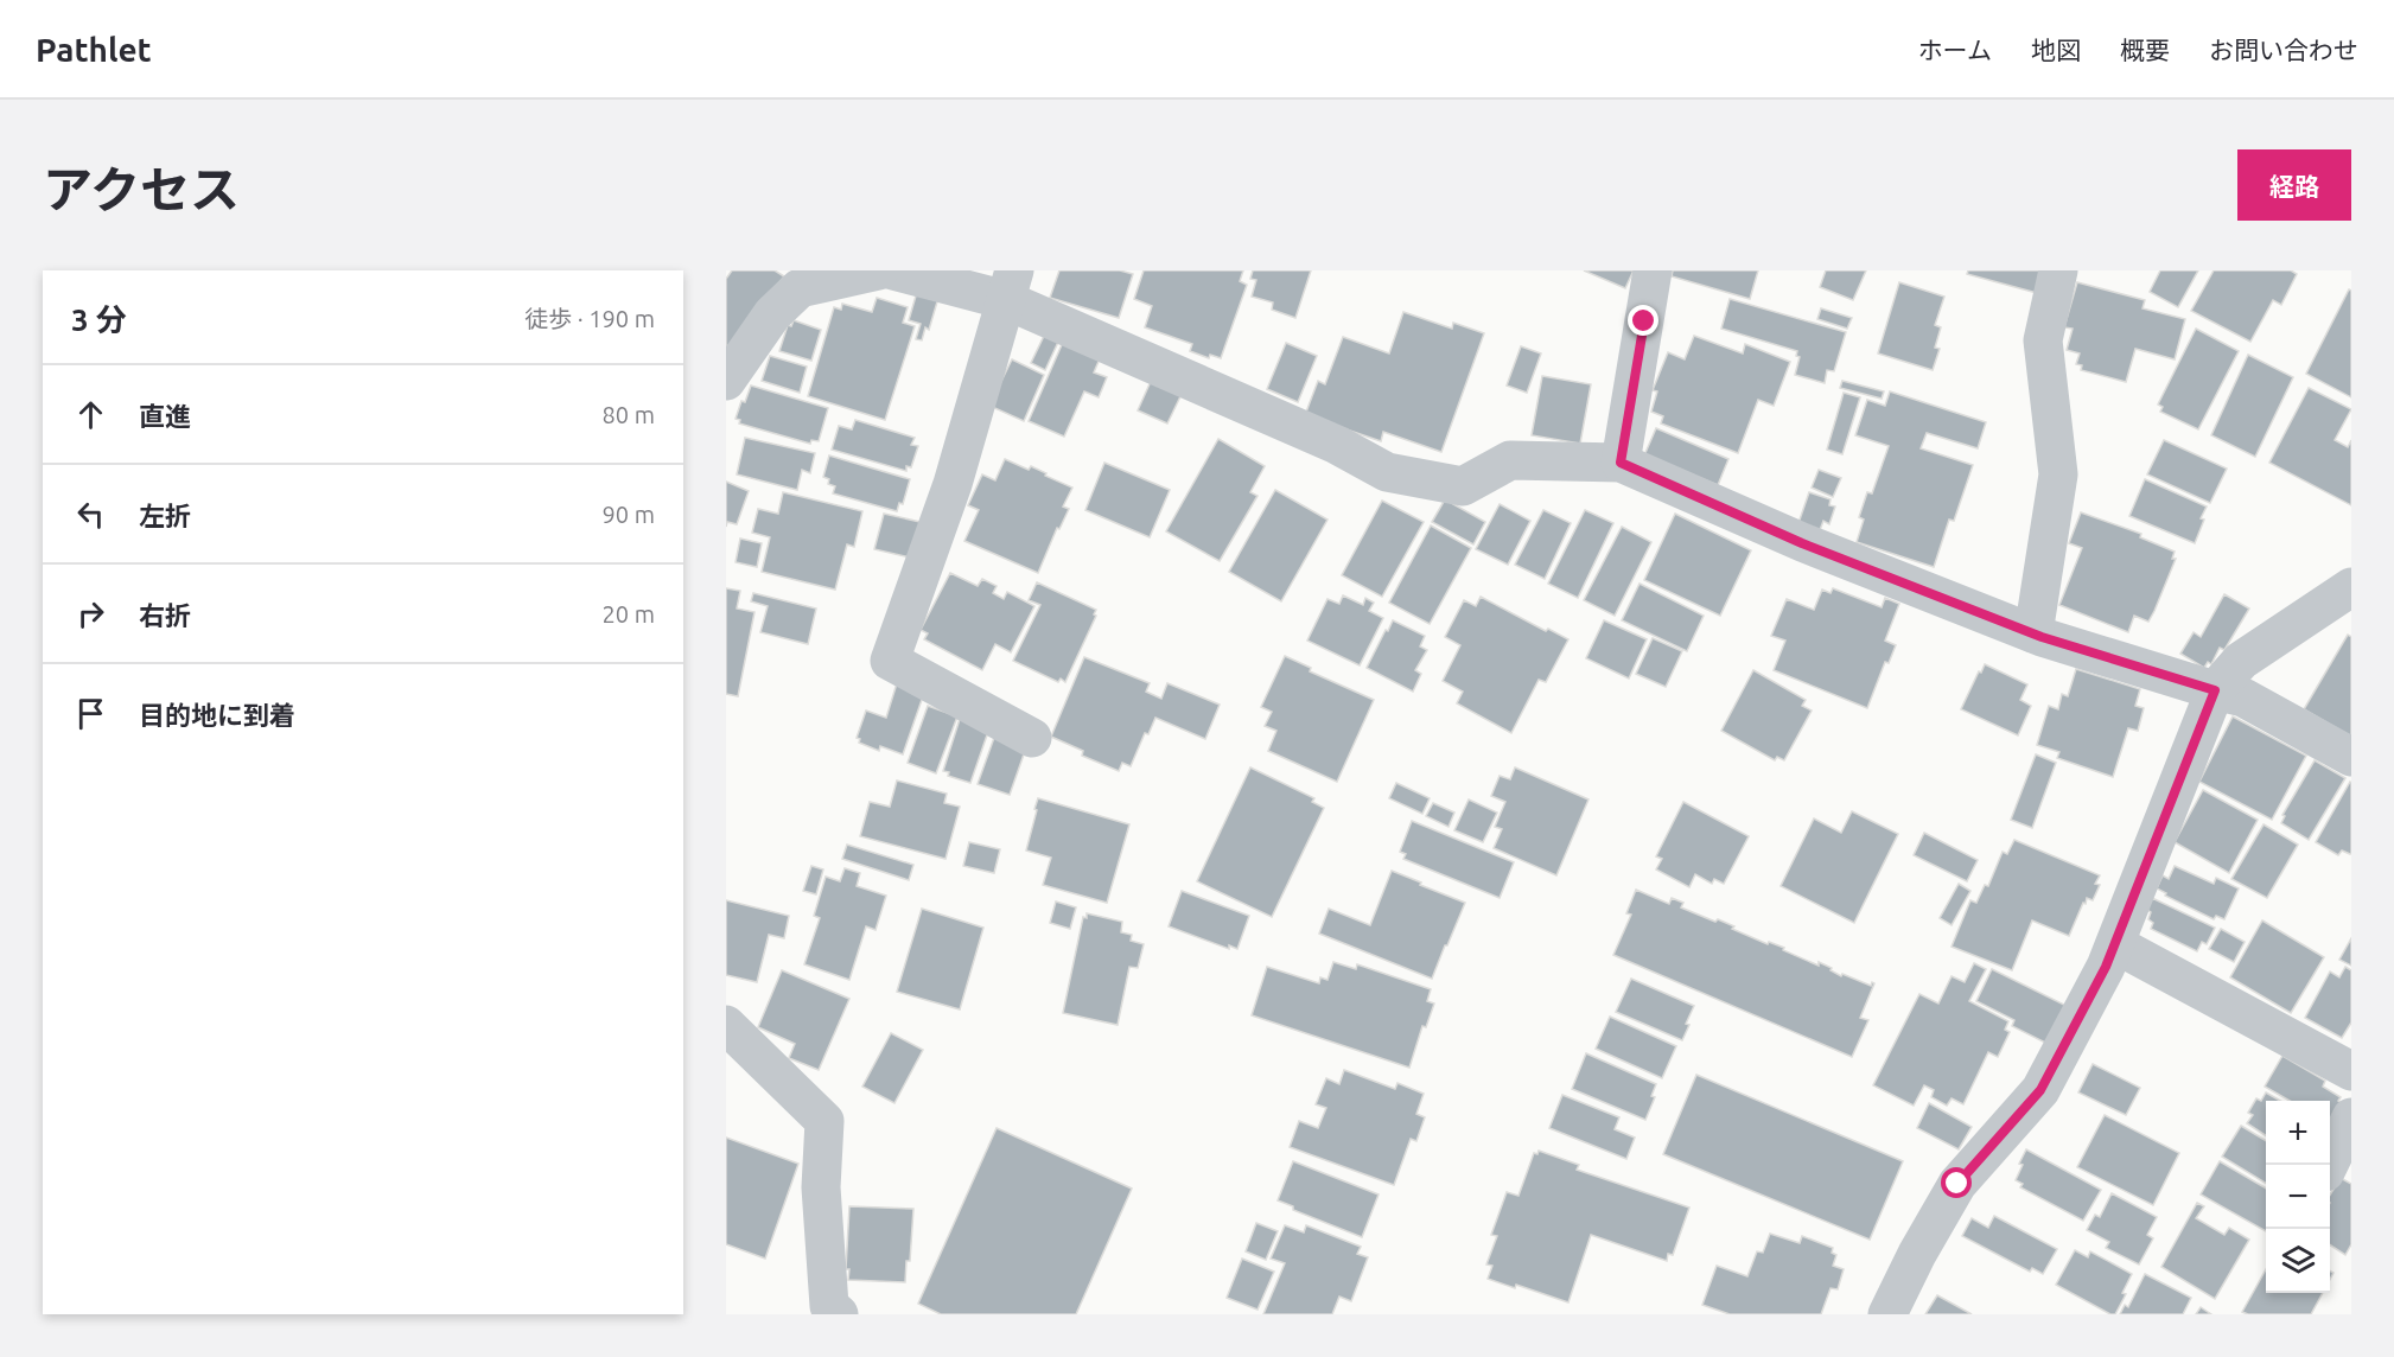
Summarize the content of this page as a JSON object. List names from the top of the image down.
{
  "page": {
    "header": "Pathlet",
    "nav": [
      "ホーム",
      "地図",
      "概要",
      "お問い合わせ"
    ],
    "title": "アクセス",
    "buttons": "経路",
    "heading": ["3 分", "徒歩 · 190 m"],
    "list": [
      ["直進", "80 m"],
      ["左折", "90 m"],
      ["右折", "20 m"],
      "目的地に到着"
    ],
    "map_buttons": ["+", "−"]
  }
}
